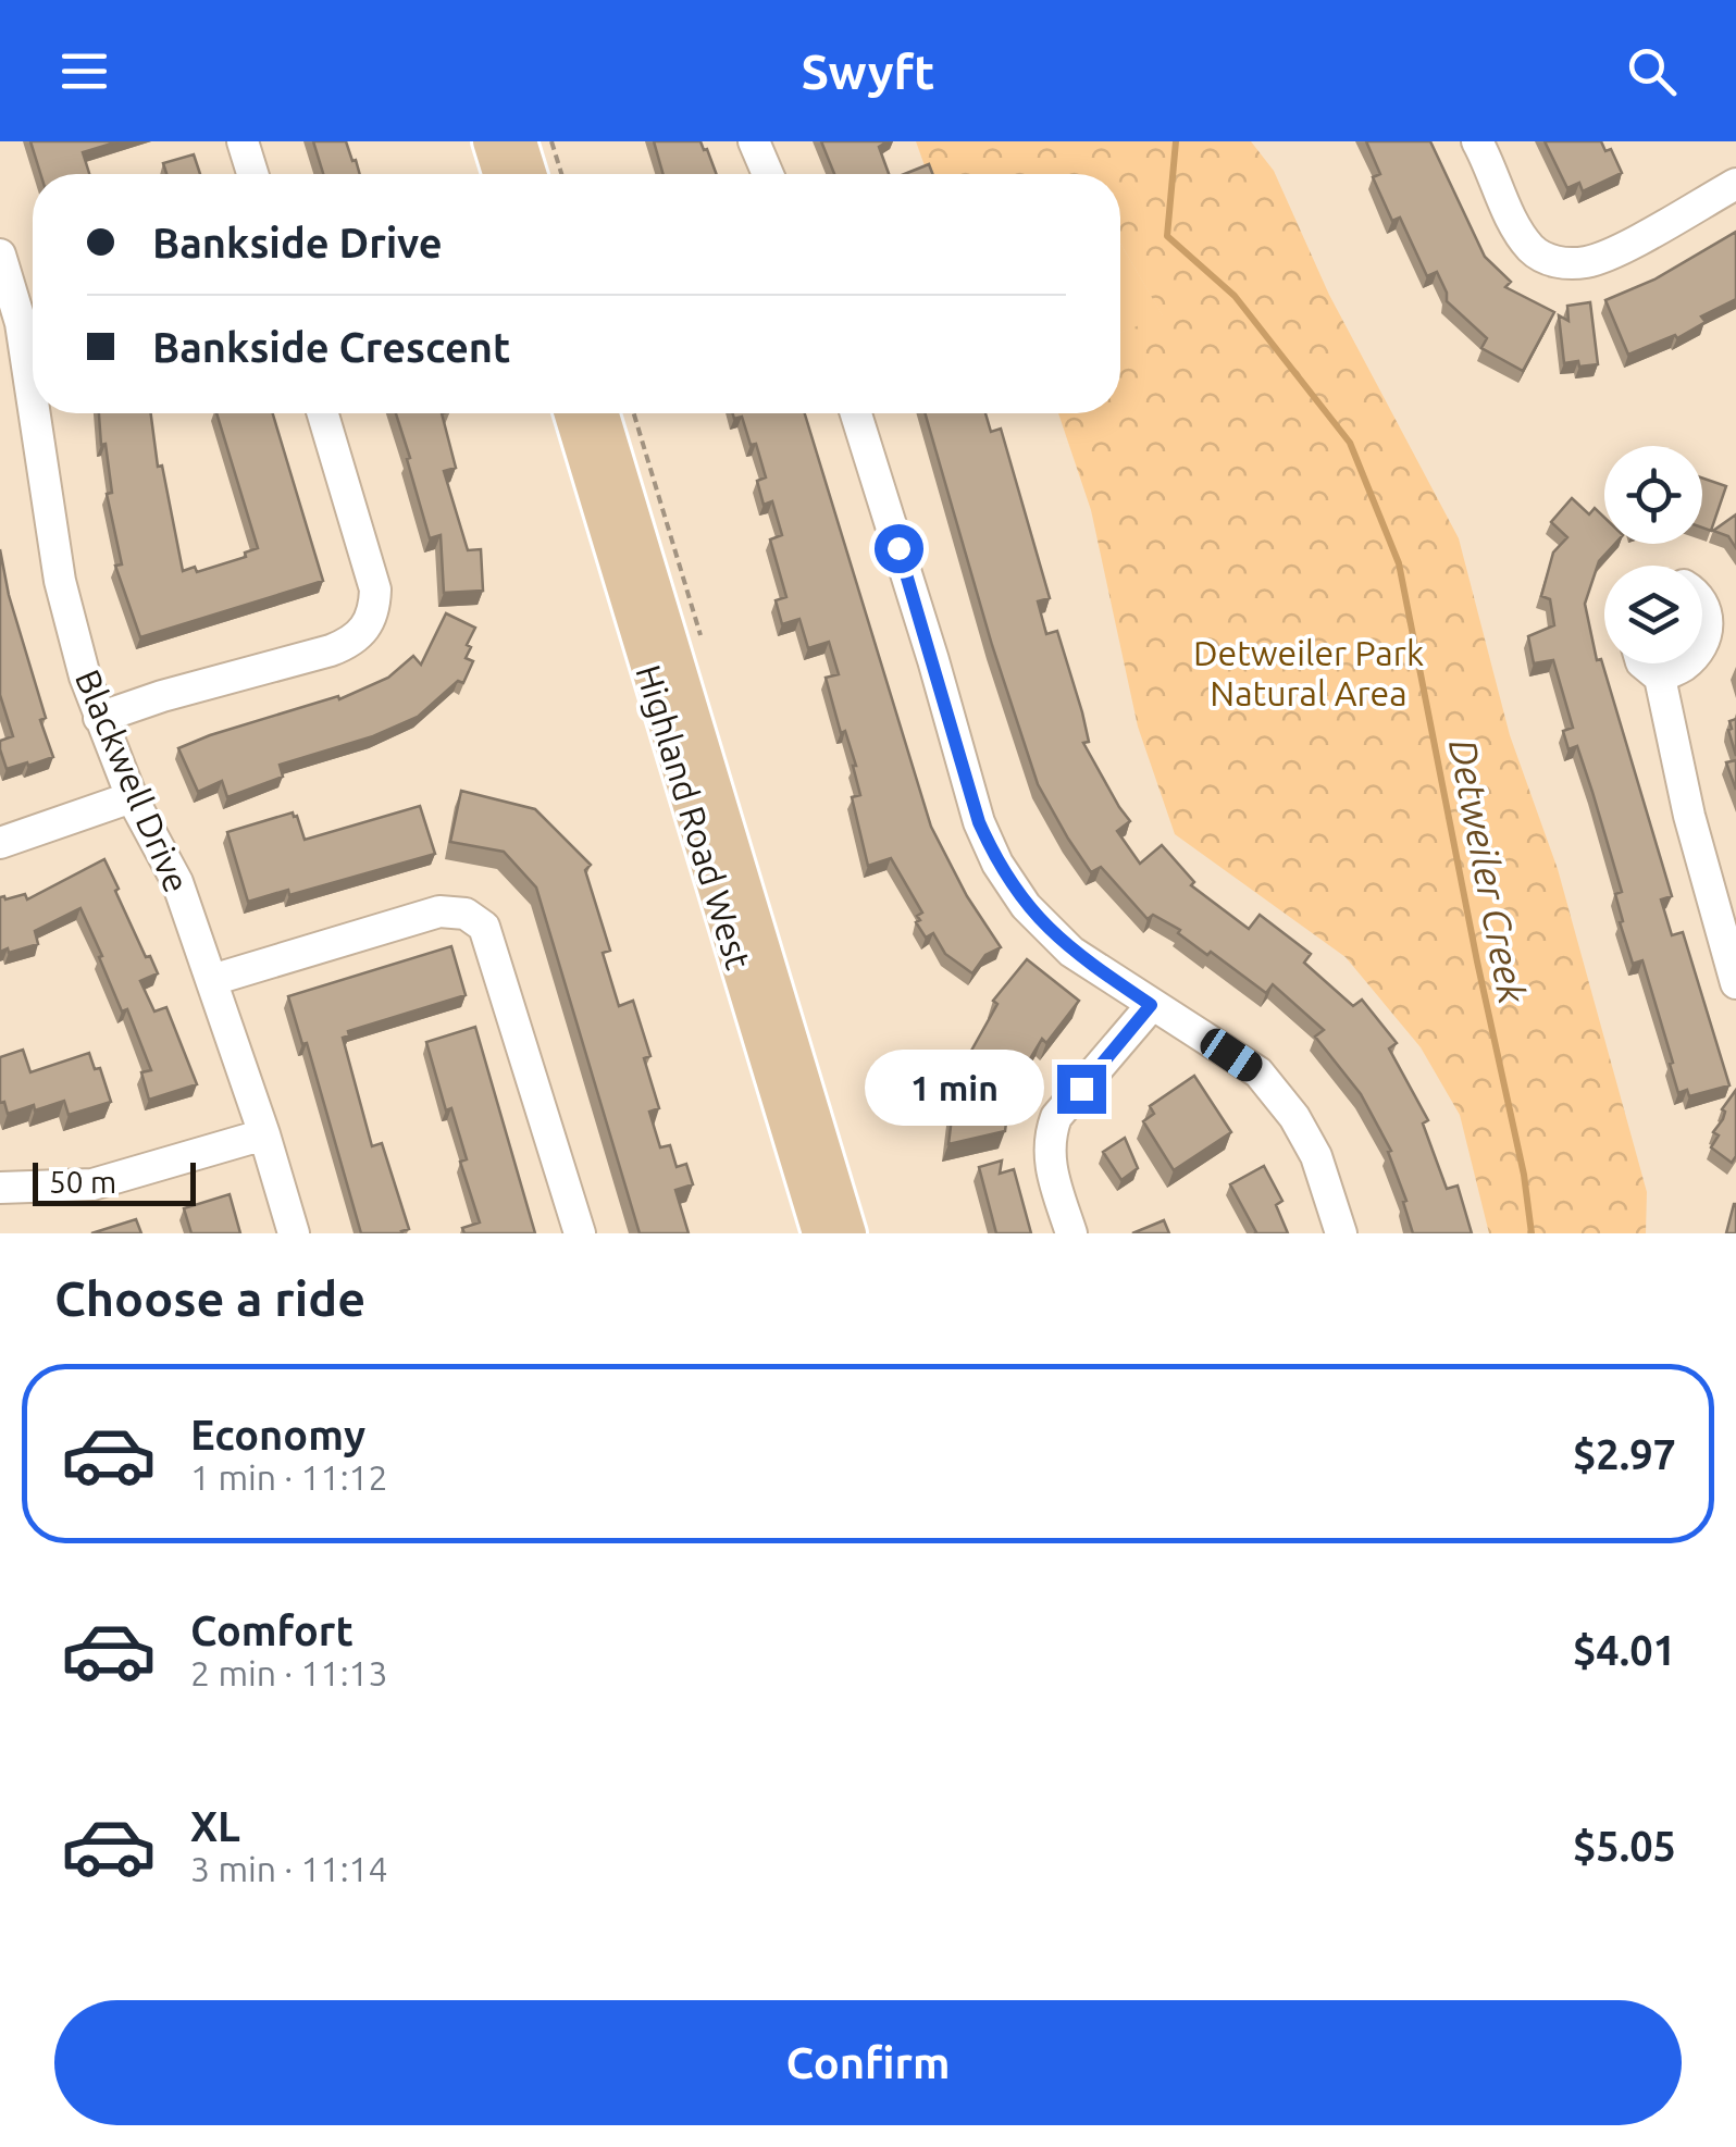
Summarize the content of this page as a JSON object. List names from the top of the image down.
{
  "streets": {
    "main road": ["Highland Road West"],
    "street": ["Blackwell Drive"]
  },
  "water": ["Detweiler Creek"],
  "parks": ["Detweiler Park Natural Area"],
  "scale_bar": "50 m",
  "page": {
    "header": "Swyft",
    "banner": ["Bankside Drive", "Bankside Crescent"],
    "bubble": "1 min",
    "scale": "50 m",
    "heading": "Choose a ride",
    "list": [
      {
        "name": "Economy",
        "note": "1 min · 11:12",
        "value": "$2.97"
      },
      {
        "name": "Comfort",
        "note": "2 min · 11:13",
        "value": "$4.01"
      },
      {
        "name": "XL",
        "note": "3 min · 11:14",
        "value": "$5.05"
      }
    ],
    "buttons": "Confirm"
  }
}
